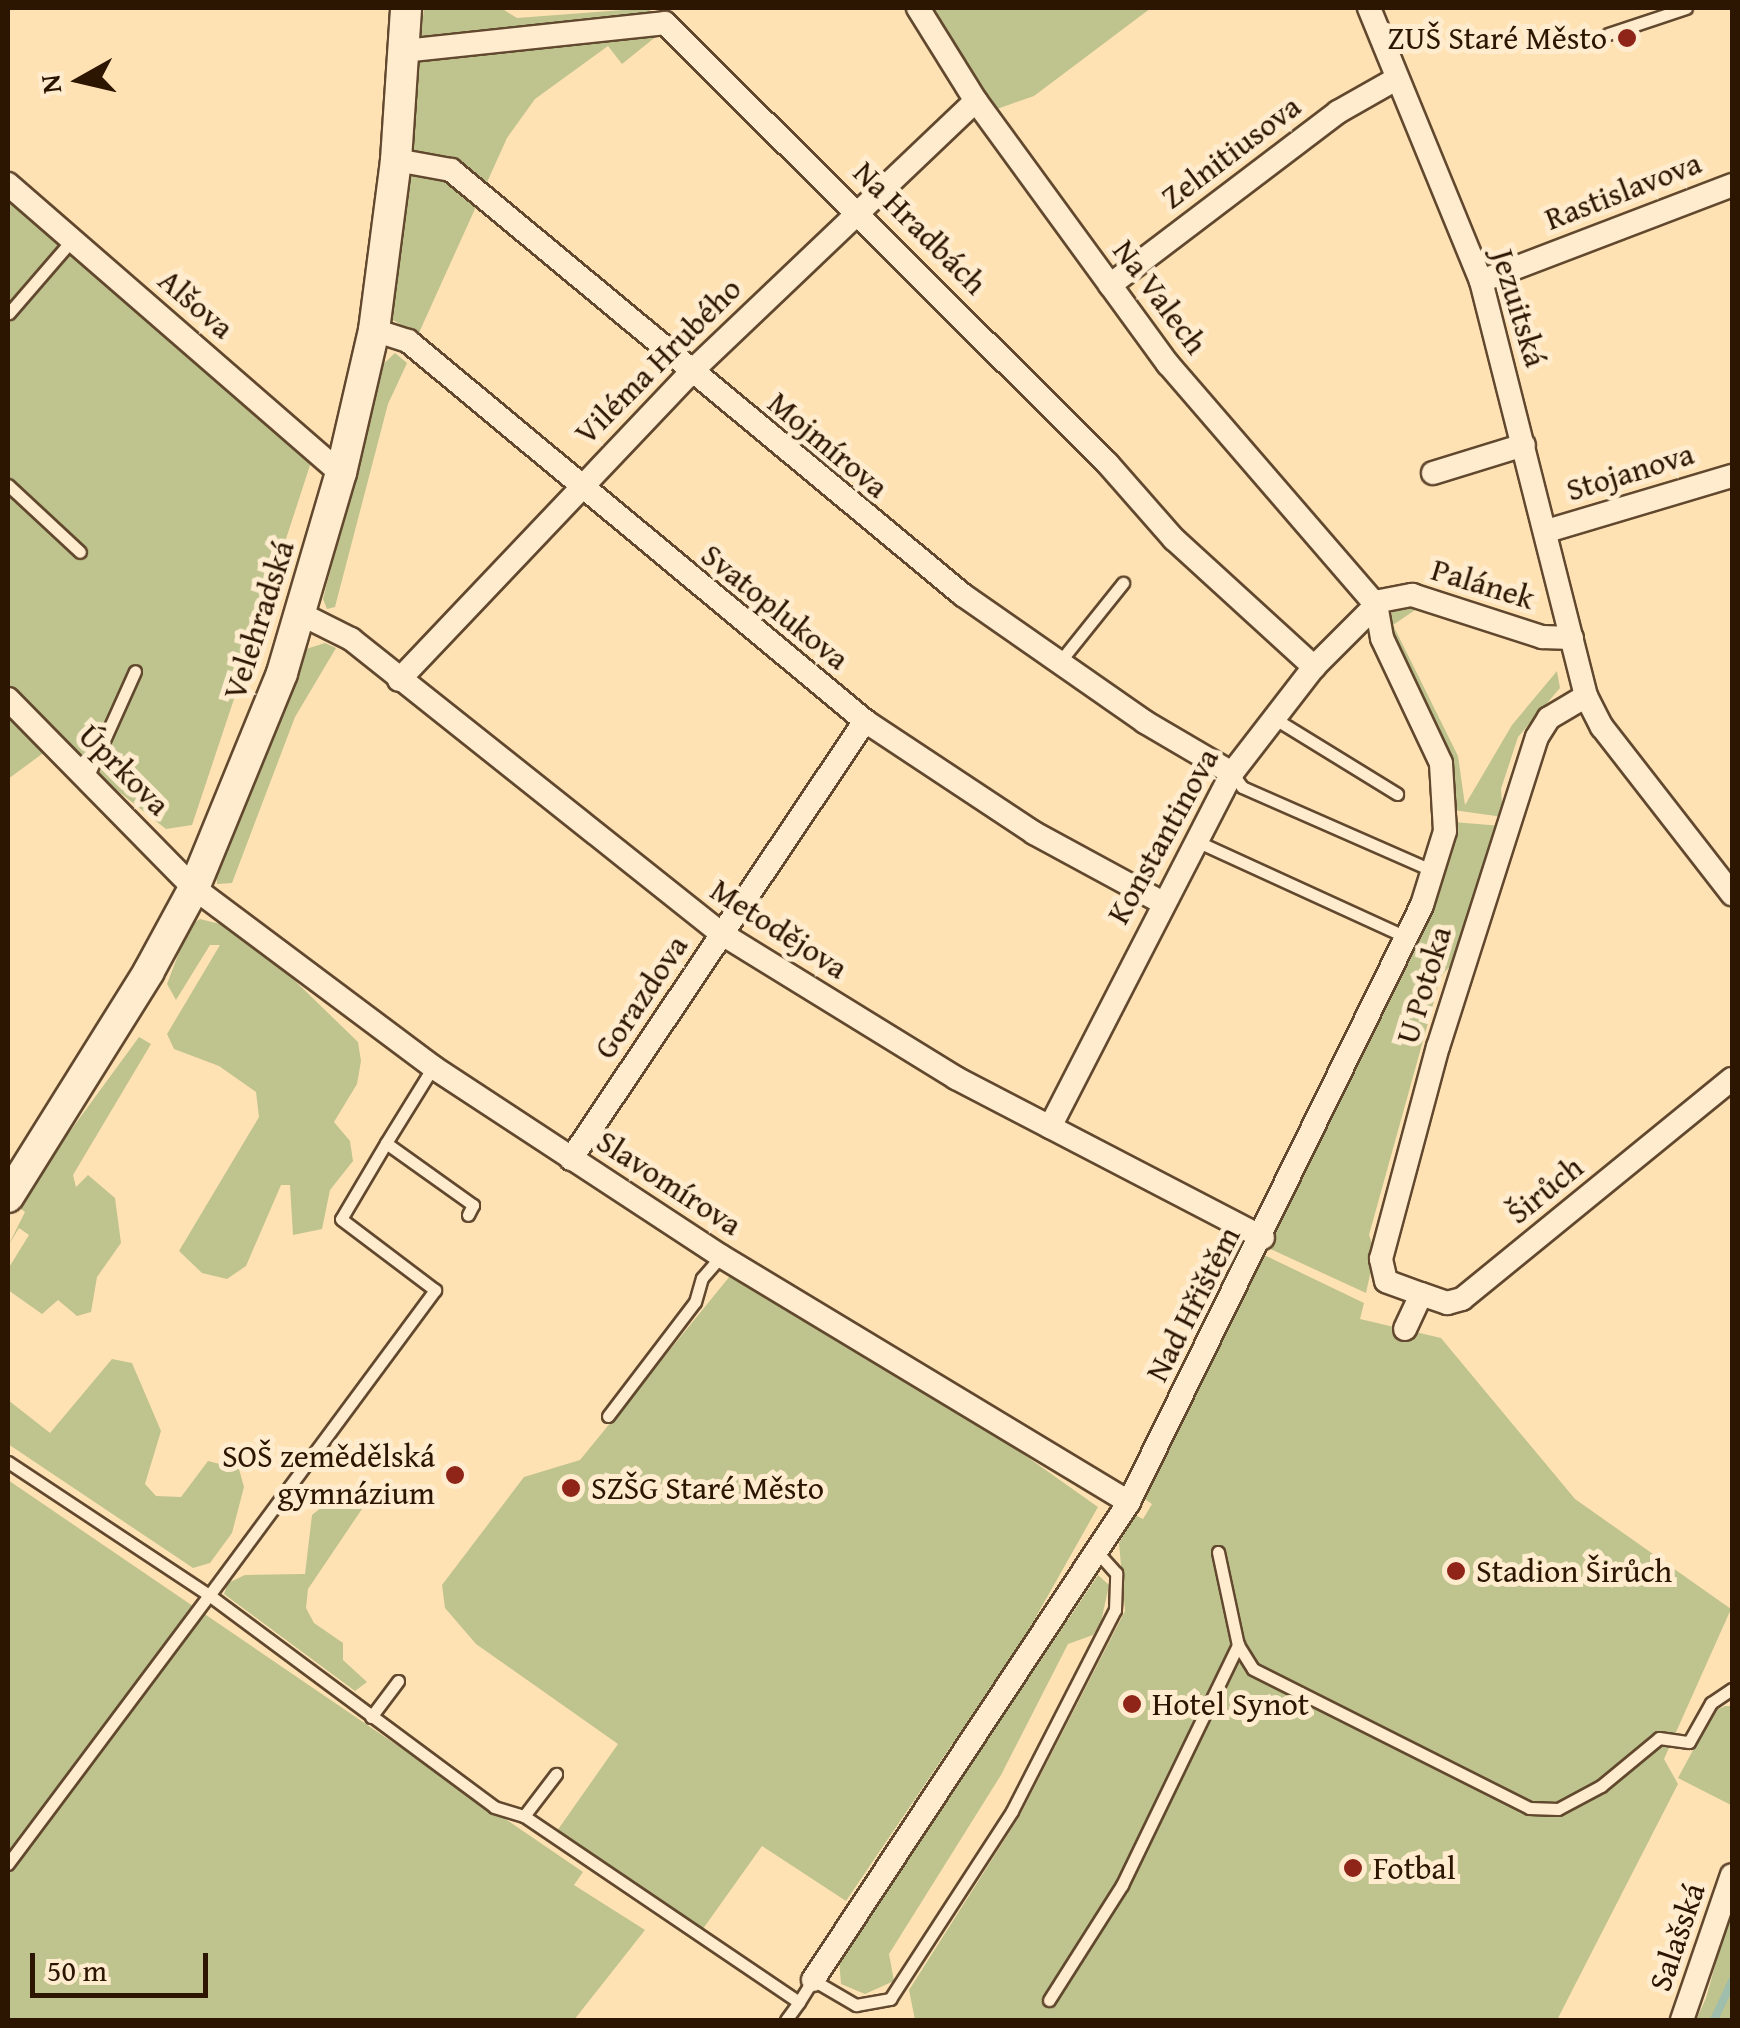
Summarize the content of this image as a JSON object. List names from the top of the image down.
{
  "streets": {
    "street": [
      "Zelnitiusova",
      "Rastislavova",
      "Na Hradbách",
      "Na Valech",
      "Alšova",
      "Jezuitská",
      "Viléma Hrubého",
      "Mojmírova",
      "Stojanova",
      "Palánek",
      "Svatoplukova",
      "Velehradská",
      "Úprkova",
      "Konstantinova",
      "Metodějova",
      "U Potoka",
      "Gorazdova",
      "Slavomírova",
      "Širůch",
      "Nad Hřištěm",
      "Salašská"
    ]
  },
  "crossings": [
    ["Zelnitiusova", "Na Valech"],
    ["Zelnitiusova", "Jezuitská"],
    ["Rastislavova", "Jezuitská"],
    ["Na Hradbách", "Viléma Hrubého"],
    ["Na Hradbách", "Velehradská"],
    ["Na Hradbách", "Konstantinova"],
    ["Na Valech", "Viléma Hrubého"],
    ["Na Valech", "Palánek"],
    ["Na Valech", "Konstantinova"],
    ["Na Valech", "Nad Hřištěm"],
    ["Alšova", "Velehradská"],
    ["Jezuitská", "Stojanova"],
    ["Jezuitská", "Palánek"],
    ["Jezuitská", "U Potoka"],
    ["Viléma Hrubého", "Mojmírova"],
    ["Viléma Hrubého", "Svatoplukova"],
    ["Viléma Hrubého", "Metodějova"],
    ["Mojmírova", "Velehradská"],
    ["Mojmírova", "Konstantinova"],
    ["Palánek", "Konstantinova"],
    ["Palánek", "Nad Hřištěm"],
    ["Svatoplukova", "Velehradská"],
    ["Svatoplukova", "Konstantinova"],
    ["Svatoplukova", "Gorazdova"],
    ["Velehradská", "Úprkova"],
    ["Velehradská", "Metodějova"],
    ["Velehradská", "Slavomírova"],
    ["Úprkova", "Slavomírova"],
    ["Konstantinova", "Metodějova"],
    ["Konstantinova", "Nad Hřištěm"],
    ["Metodějova", "Gorazdova"],
    ["Metodějova", "Nad Hřištěm"],
    ["U Potoka", "Širůch"],
    ["Gorazdova", "Slavomírova"],
    ["Slavomírova", "Nad Hřištěm"]
  ],
  "places": [
    "ZUŠ Staré Město",
    "SOŠ zemědělská gymnázium",
    "SZŠG Staré Město",
    "Stadion Širůch",
    "Hotel Synot",
    "Fotbal"
  ],
  "scale_bar": "50 m",
  "north": "left"
}
